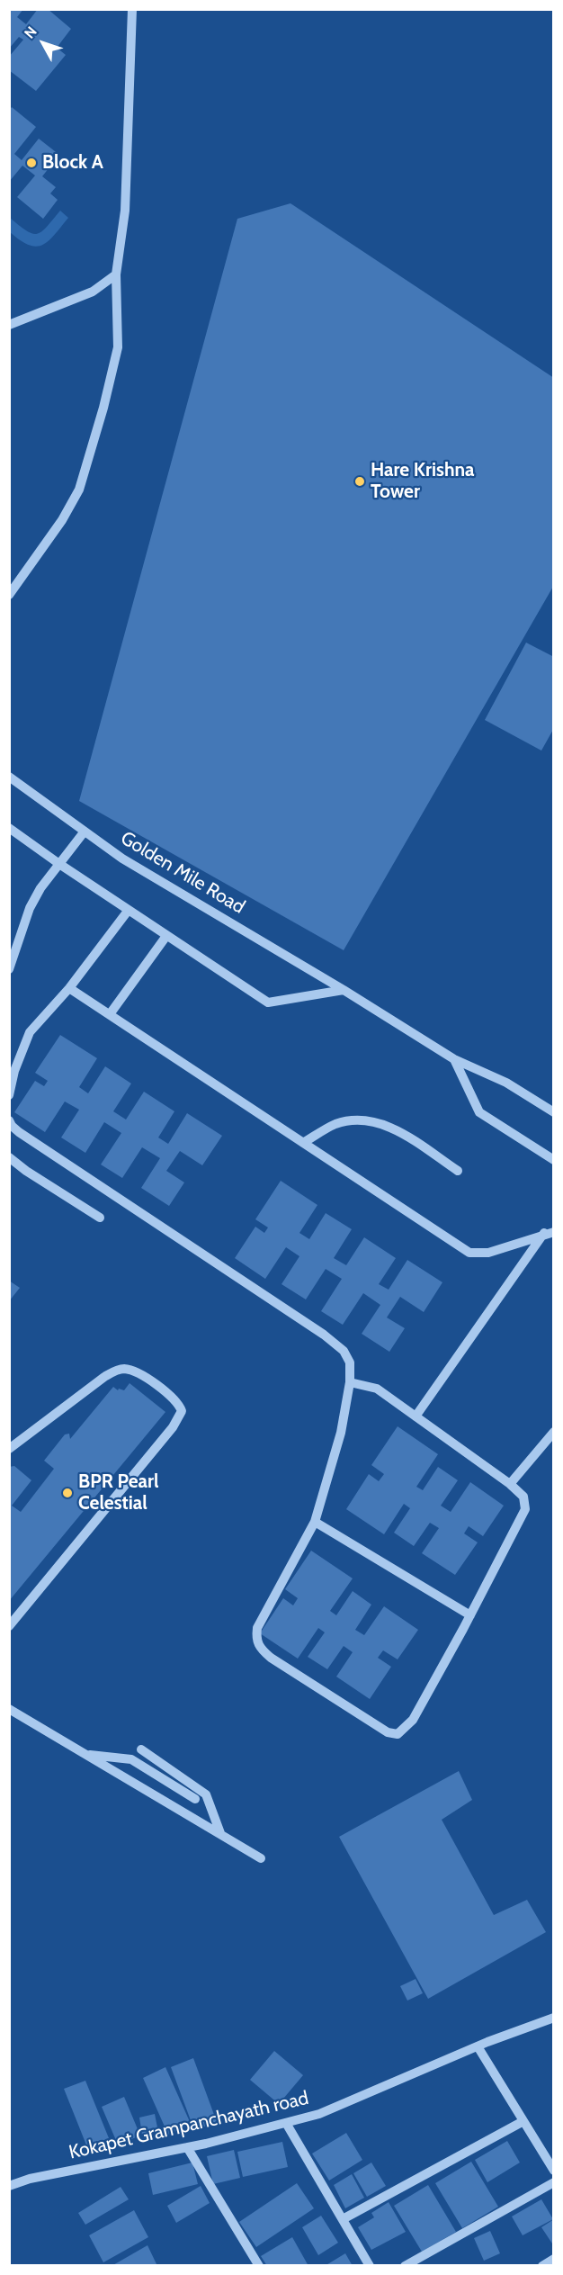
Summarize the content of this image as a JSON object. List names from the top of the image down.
{
  "streets": {
    "street": ["Golden Mile Road", "Kokapet Grampanchayath road"]
  },
  "places": ["Block A", "Hare Krishna Tower", "BPR Pearl Celestial"],
  "north": "top left"
}
